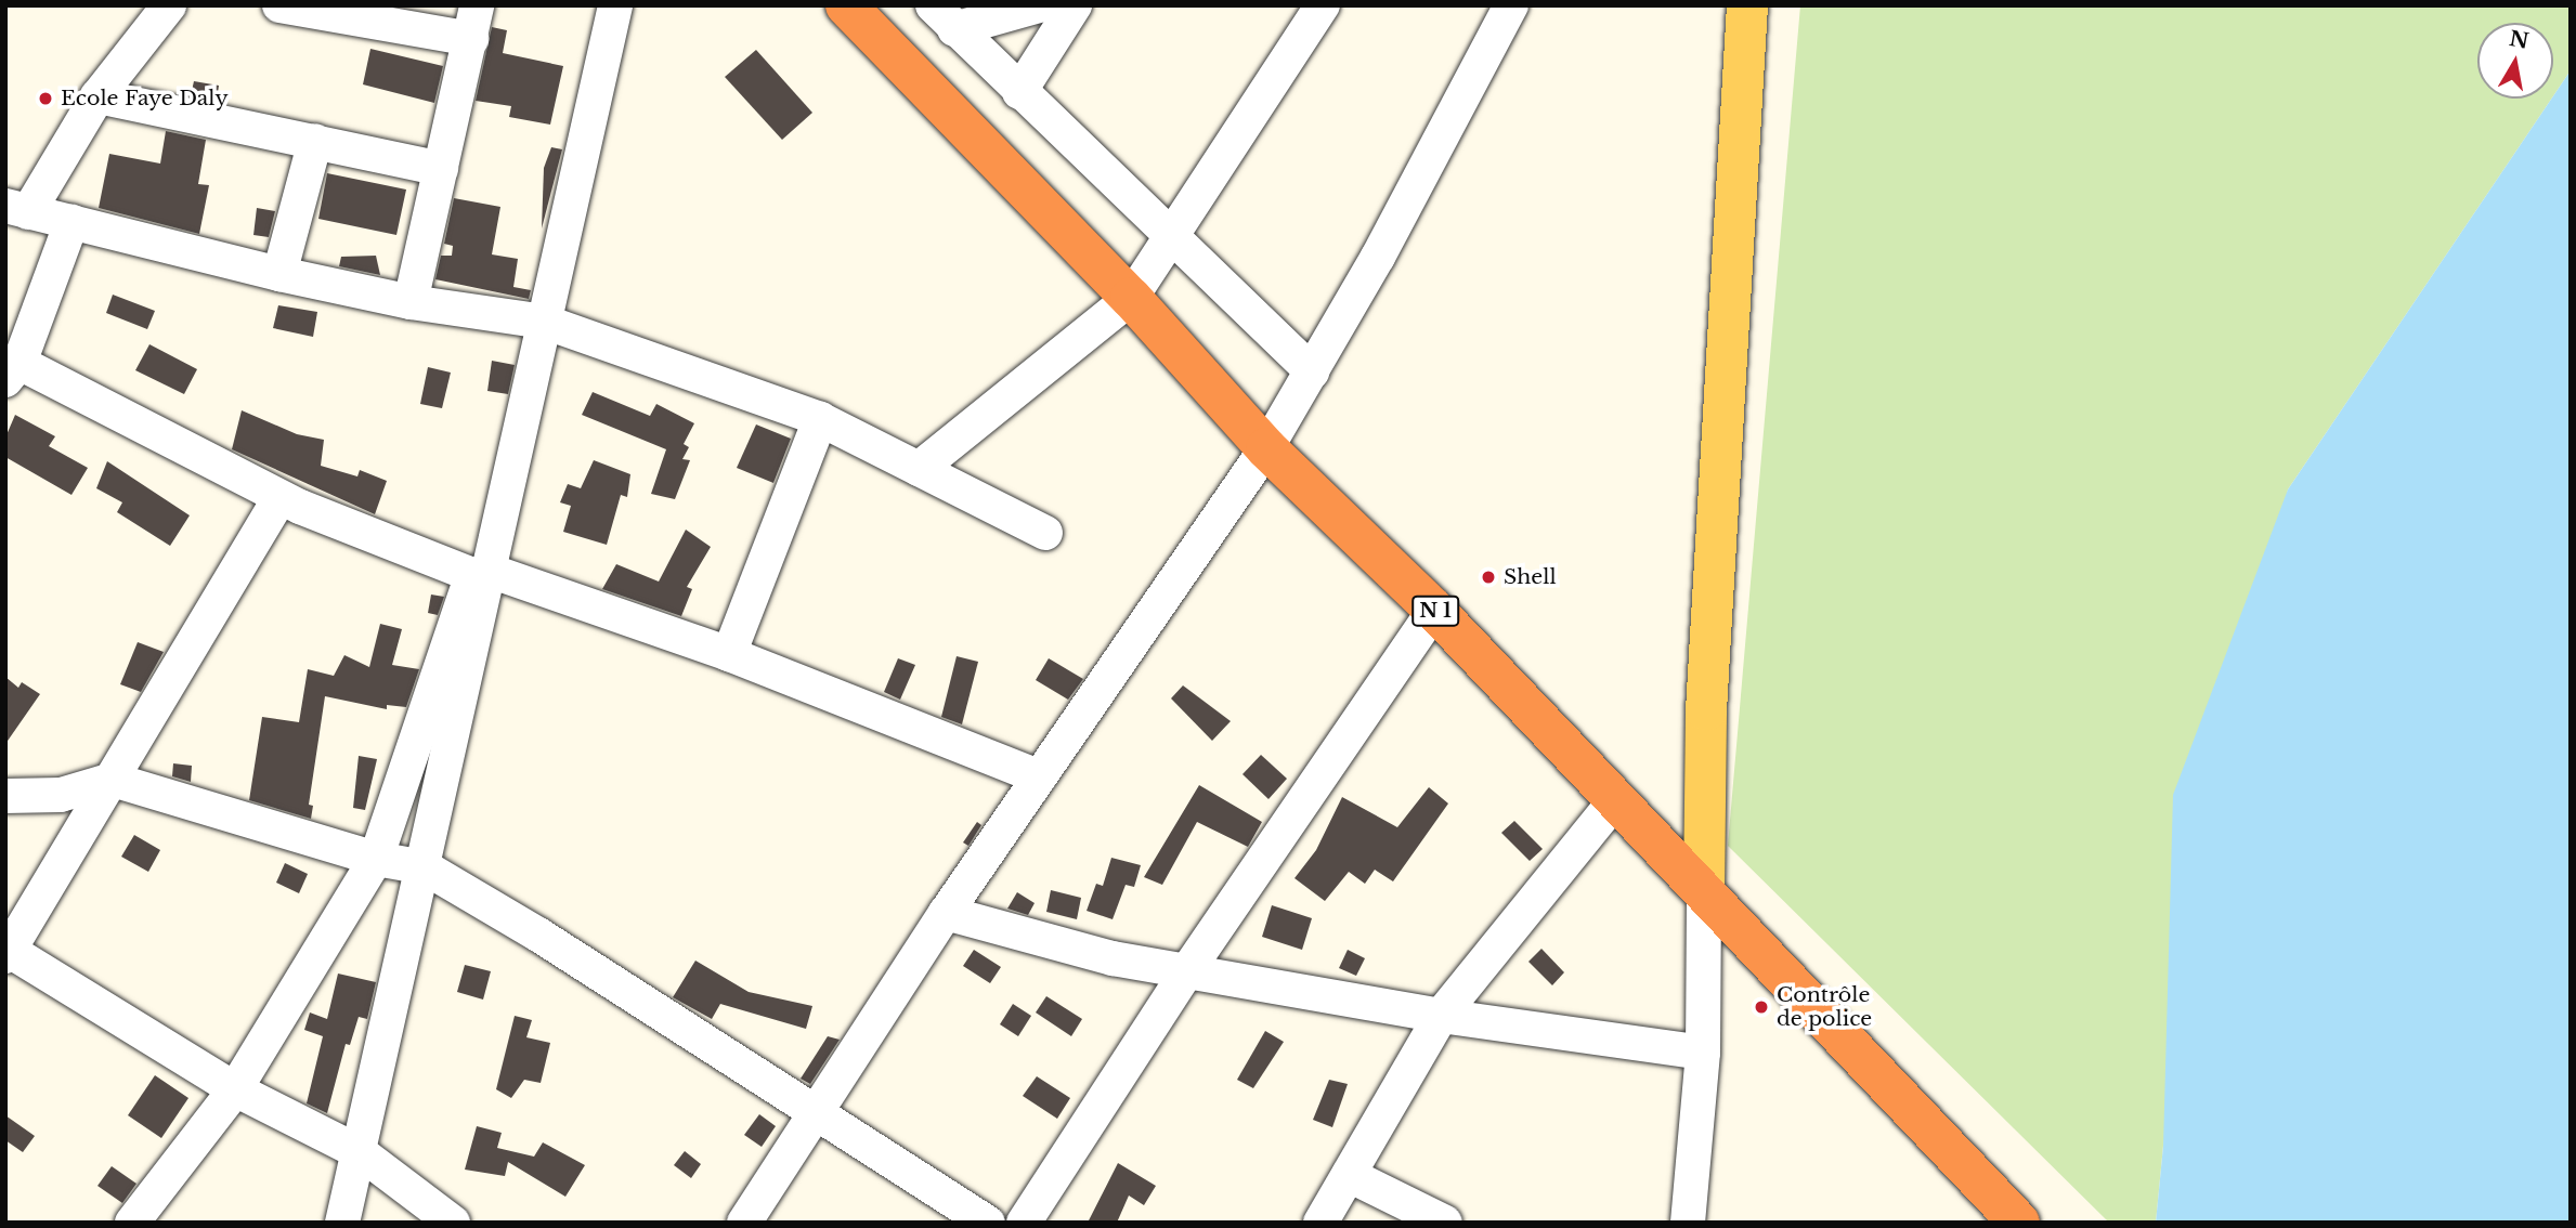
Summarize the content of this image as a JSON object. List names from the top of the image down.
{
  "streets": {
    "highway": ["N 1"]
  },
  "places": ["Ecole Faye Daly", "Shell", "Contrôle de police"],
  "north": "top"
}
